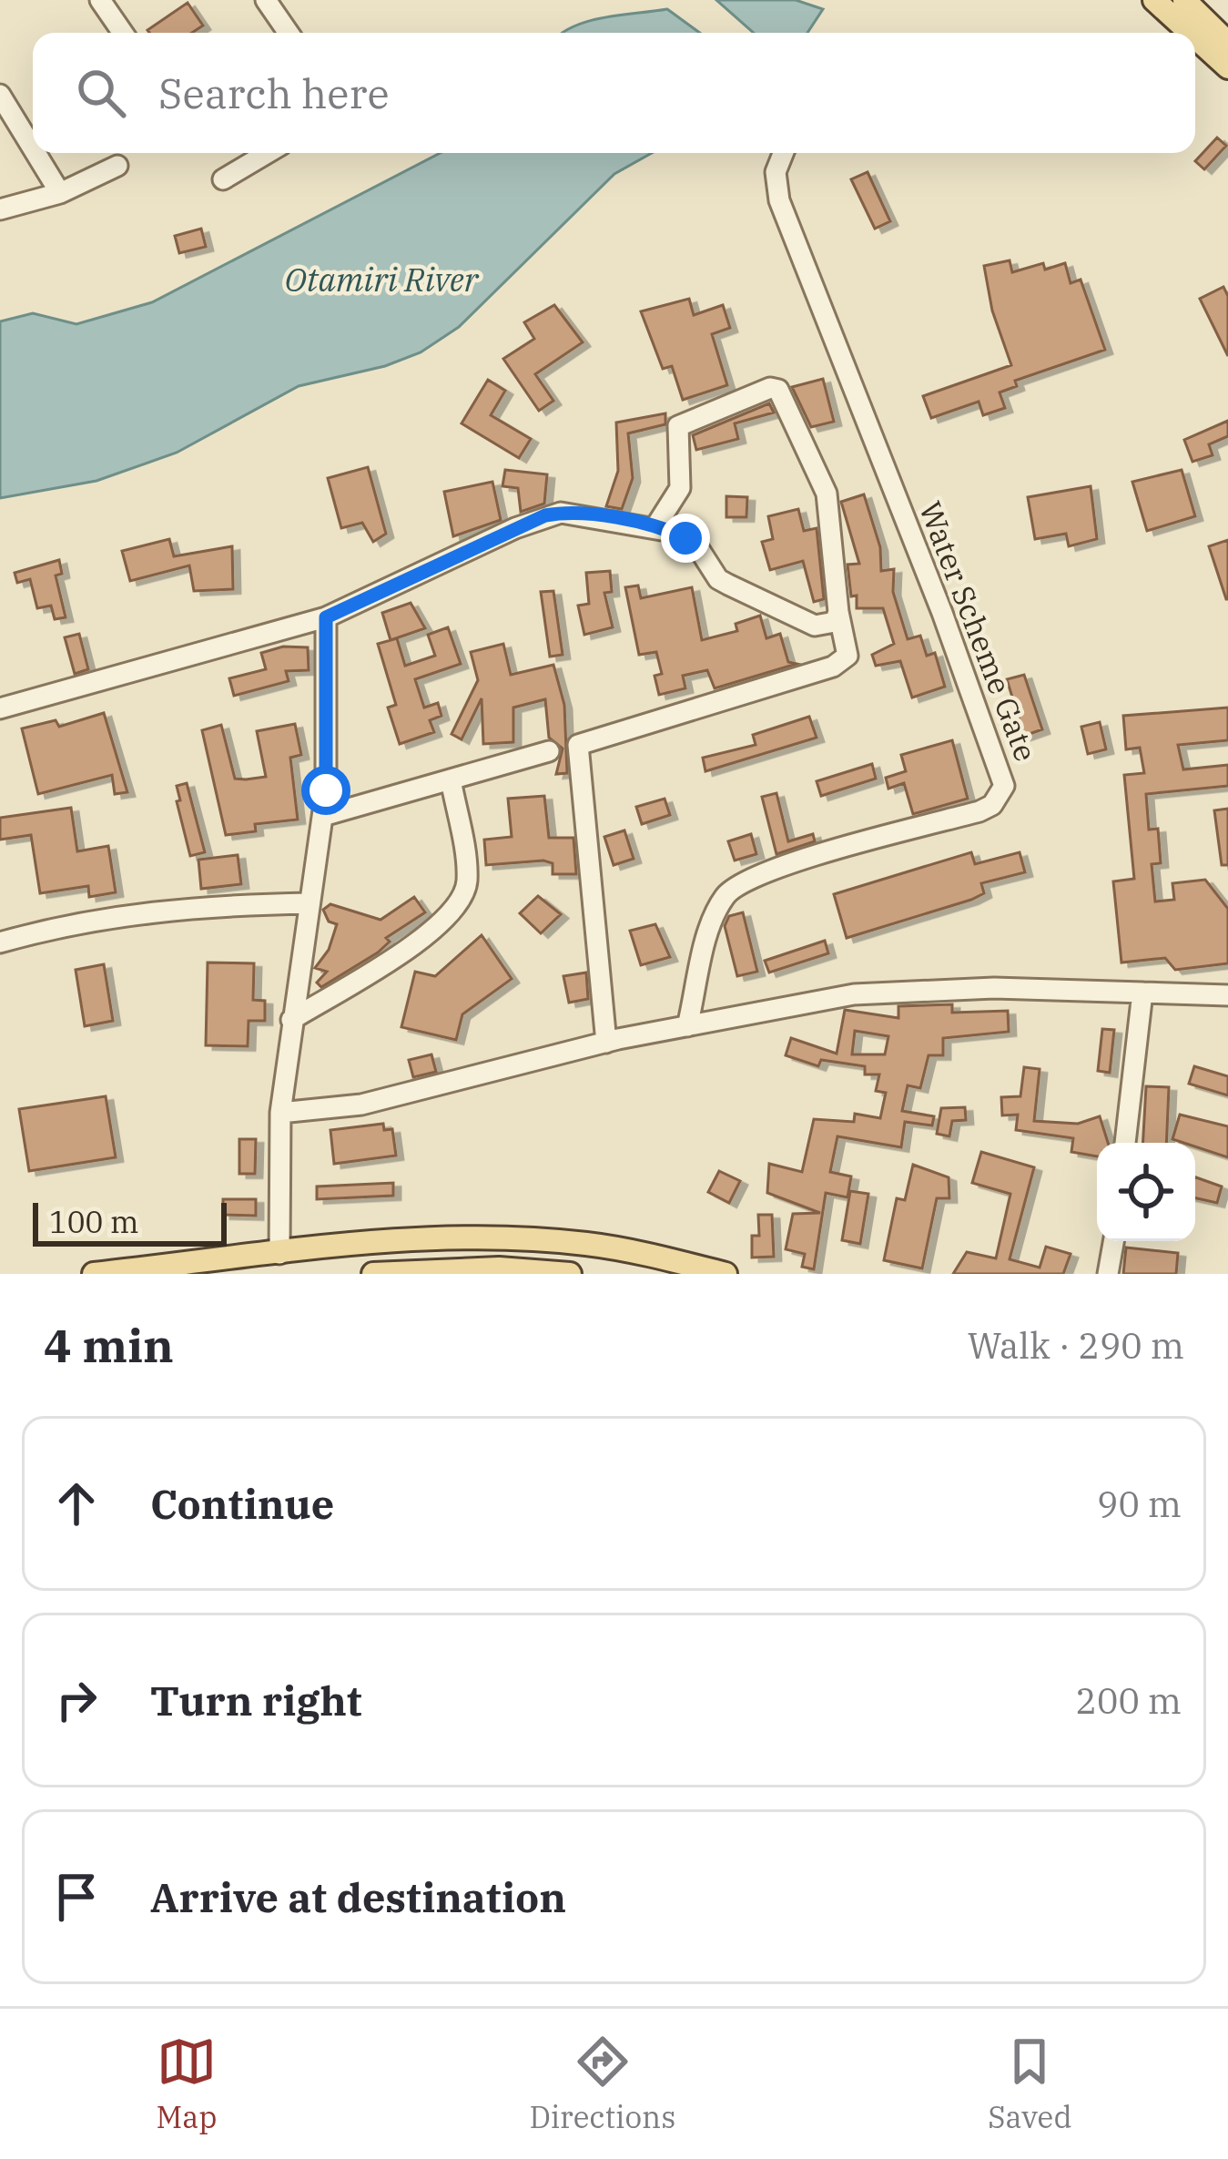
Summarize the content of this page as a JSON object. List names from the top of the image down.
{
  "streets": {
    "street": ["Water Scheme Gate"]
  },
  "water": ["Otamiri River"],
  "scale_bar": "100 m",
  "page": {
    "search": "Search here",
    "scale": "100 m",
    "heading": ["4 min", "Walk · 290 m"],
    "list": [
      ["Continue", "90 m"],
      ["Turn right", "200 m"],
      "Arrive at destination"
    ],
    "nav": ["Map", "Directions", "Saved"]
  }
}
